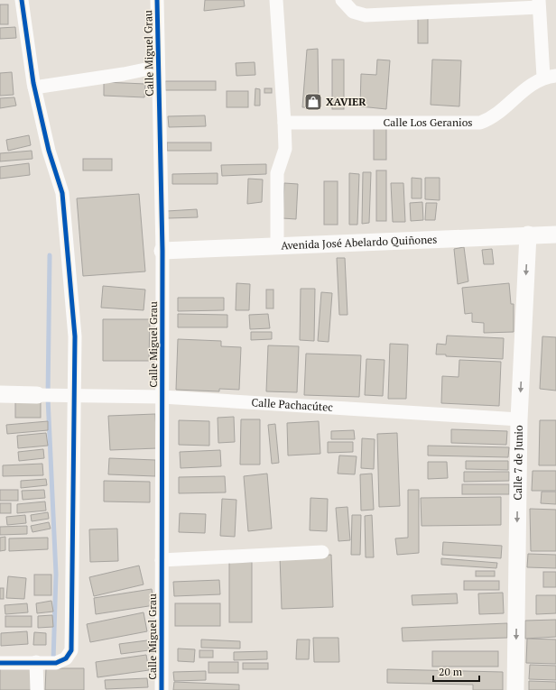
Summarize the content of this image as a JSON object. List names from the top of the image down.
{
  "streets": {
    "street": [
      "Calle Miguel Grau",
      "Calle Los Geranios",
      "Avenida José Abelardo Quiñones",
      "Calle Pachacútec",
      "Calle 7 de Junio"
    ]
  },
  "crossings": [
    ["Calle Miguel Grau", "Avenida José Abelardo Quiñones"],
    ["Calle Miguel Grau", "Calle Pachacútec"],
    ["Avenida José Abelardo Quiñones", "Calle 7 de Junio"],
    ["Calle Pachacútec", "Calle 7 de Junio"]
  ],
  "one_way": ["Calle 7 de Junio"],
  "places": {
    "shop": ["XAVIER"]
  },
  "scale_bar": "20 m"
}
